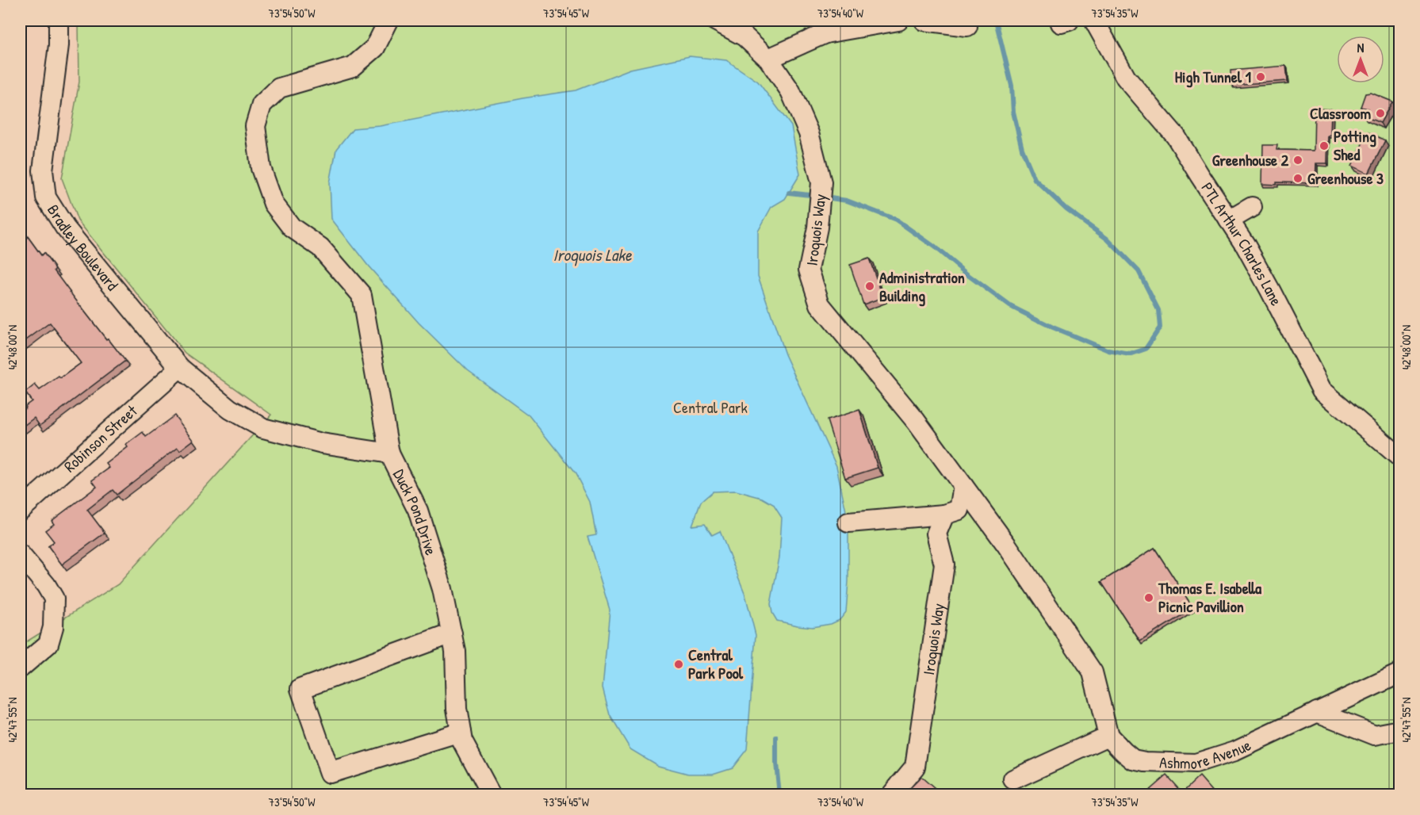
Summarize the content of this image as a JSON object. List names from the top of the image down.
{
  "streets": {
    "street": [
      "Iroquois Way",
      "PTL Arthur Charles Lane",
      "Bradley Boulevard",
      "Robinson Street",
      "Duck Pond Drive",
      "Ashmore Avenue"
    ]
  },
  "crossings": [
    ["Iroquois Way", "Ashmore Avenue"],
    ["Bradley Boulevard", "Robinson Street"],
    ["Bradley Boulevard", "Duck Pond Drive"],
    ["Robinson Street", "Duck Pond Drive"]
  ],
  "water": ["Iroquois Lake"],
  "parks": ["Central Park"],
  "places": [
    "High Tunnel 1",
    "Classroom",
    "Potting Shed",
    "Greenhouse 2",
    "Greenhouse 3",
    "Administration Building",
    "Thomas E. Isabella Picnic Pavillion",
    "Central Park Pool"
  ],
  "north": "top",
  "coordinates": [
    "73°54'50\"W",
    "73°54'45\"W",
    "73°54'40\"W",
    "73°54'35\"W",
    "42°48'00\"N",
    "42°47'55\"N"
  ]
}
